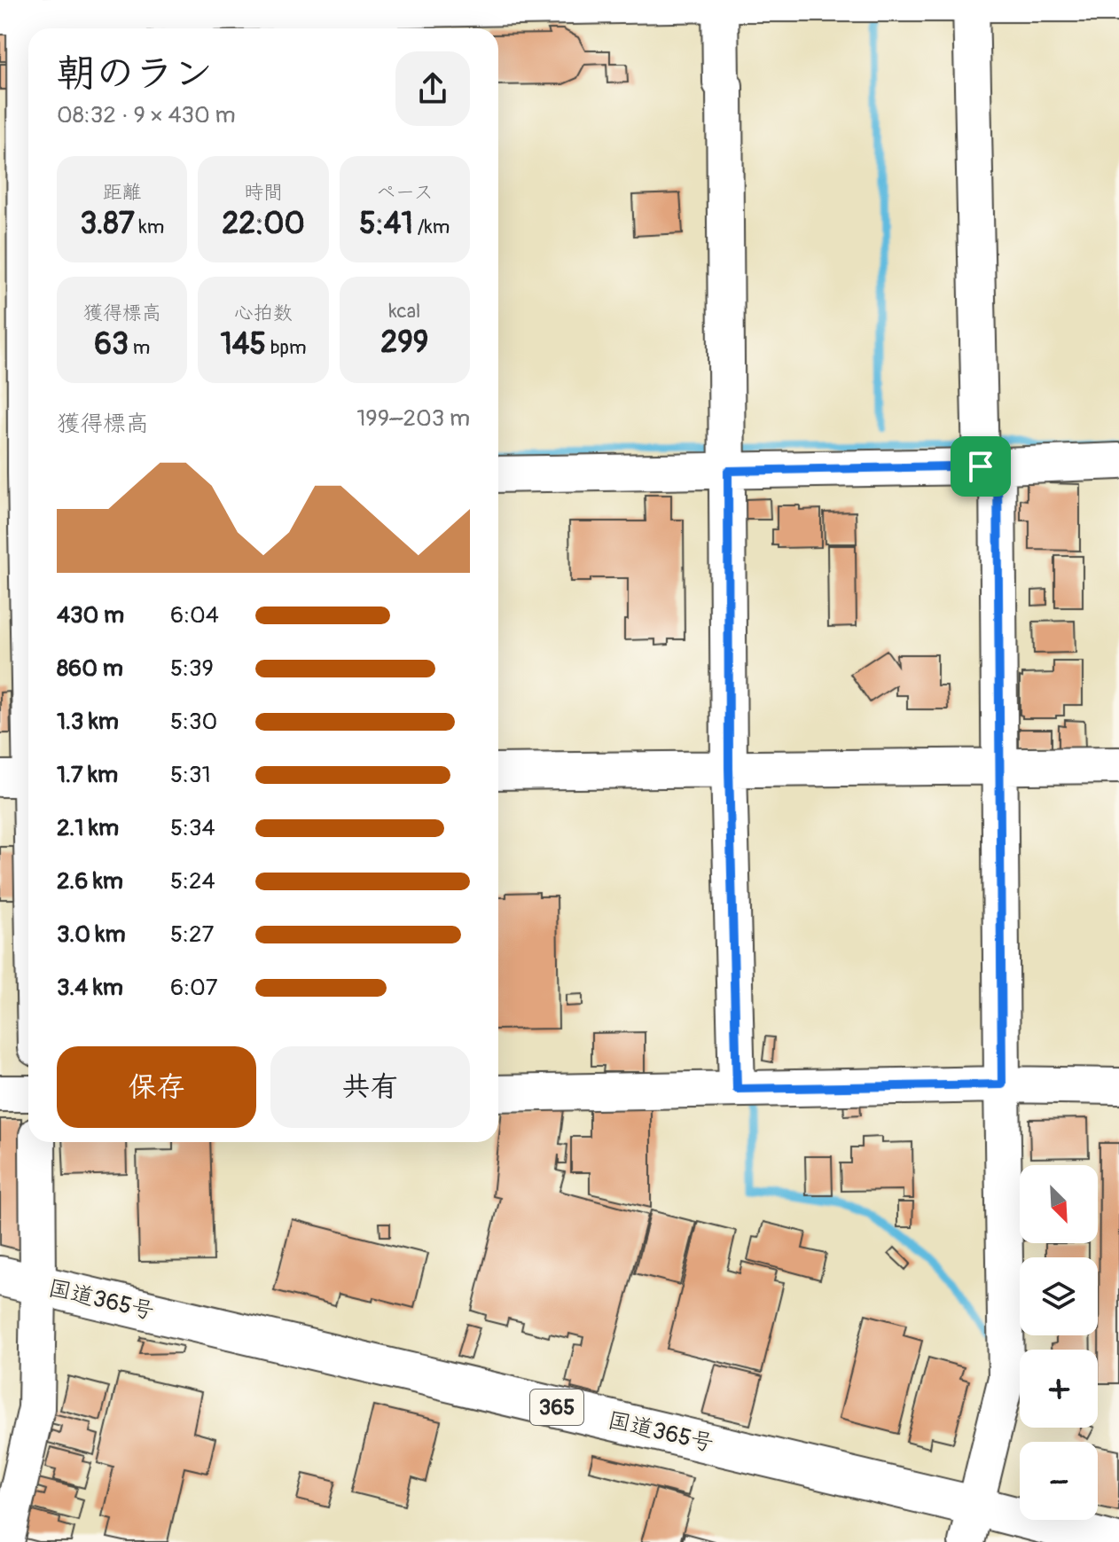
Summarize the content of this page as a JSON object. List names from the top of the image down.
{
  "streets": {
    "highway": ["国道365号", "365"]
  },
  "north": "bottom right",
  "page": {
    "heading": ["朝のラン", "08:32 · 9 × 430 m"],
    "stats": [
      ["距離", "3.87 km"],
      ["時間", "22:00"],
      ["ペース", "5:41 /km"],
      ["獲得標高", "63 m"],
      ["心拍数", "145 bpm"],
      ["kcal", "299"]
    ],
    "chart": ["獲得標高", "199–203 m"],
    "list": [
      {
        "name": "430 m",
        "note": "6:04"
      },
      {
        "name": "860 m",
        "note": "5:39"
      },
      {
        "name": "1.3 km",
        "note": "5:30"
      },
      {
        "name": "1.7 km",
        "note": "5:31"
      },
      {
        "name": "2.1 km",
        "note": "5:34"
      },
      {
        "name": "2.6 km",
        "note": "5:24"
      },
      {
        "name": "3.0 km",
        "note": "5:27"
      },
      {
        "name": "3.4 km",
        "note": "6:07"
      }
    ],
    "buttons": ["保存", "共有"],
    "map_buttons": ["+", "−"]
  }
}
